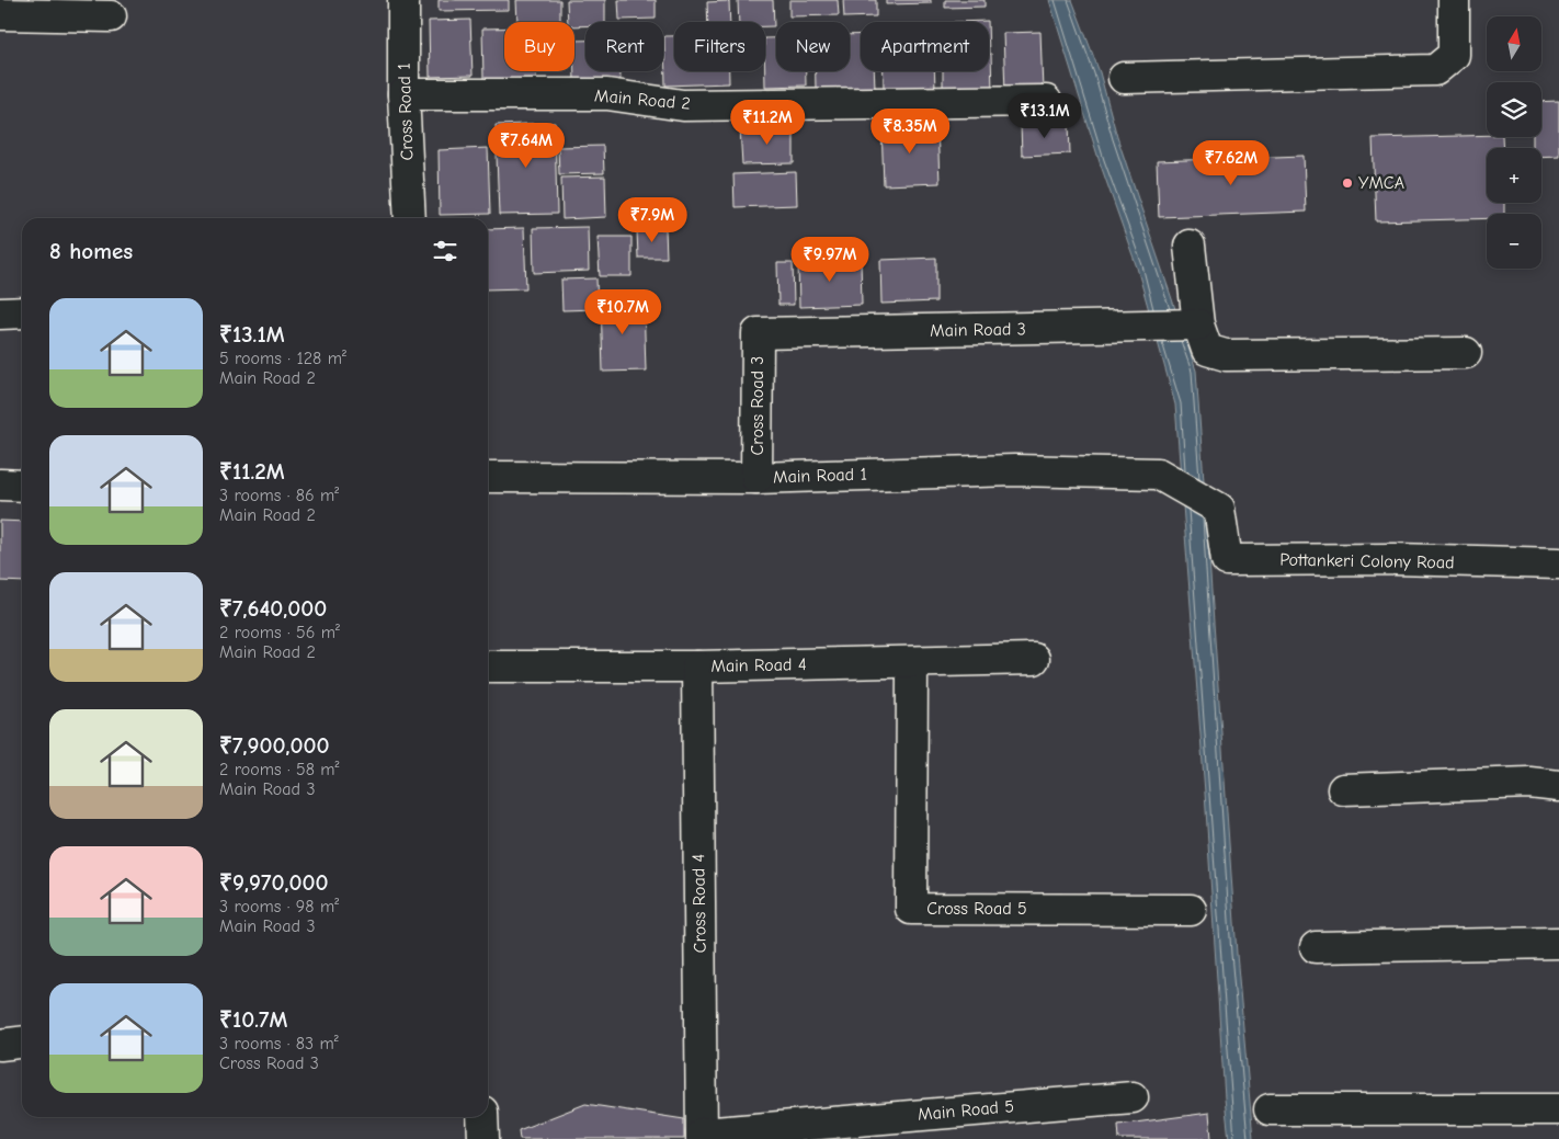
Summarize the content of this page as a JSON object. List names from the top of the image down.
{
  "streets": {
    "street": [
      "Main Road 2",
      "Cross Road 1",
      "Main Road 3",
      "Cross Road 3",
      "Main Road 1",
      "Pottankeri Colony Road",
      "Main Road 4",
      "Cross Road 4",
      "Cross Road 5",
      "Main Road 5"
    ]
  },
  "crossings": [
    ["Main Road 2", "Cross Road 1"],
    ["Main Road 3", "Cross Road 3"],
    ["Cross Road 3", "Main Road 1"],
    ["Main Road 1", "Pottankeri Colony Road"],
    ["Main Road 4", "Cross Road 4"],
    ["Main Road 4", "Cross Road 5"],
    ["Cross Road 4", "Main Road 5"]
  ],
  "places": ["YMCA"],
  "north": "top",
  "page": {
    "map_buttons": ["+", "−"],
    "chip": [
      "Buy",
      "Rent",
      "Filters",
      "New",
      "Apartment"
    ],
    "price": [
      "₹13.1M",
      "₹11.2M",
      "₹8.35M",
      "₹7.64M",
      "₹7.62M",
      "₹7.9M",
      "₹9.97M",
      "₹10.7M"
    ],
    "heading": "8 homes",
    "list": [
      {
        "name": "₹13.1M",
        "note": "5 rooms · 128 m² · Main Road 2"
      },
      {
        "name": "₹11.2M",
        "note": "3 rooms · 86 m² · Main Road 2"
      },
      {
        "name": "₹7,640,000",
        "note": "2 rooms · 56 m² · Main Road 2"
      },
      {
        "name": "₹7,900,000",
        "note": "2 rooms · 58 m² · Main Road 3"
      },
      {
        "name": "₹9,970,000",
        "note": "3 rooms · 98 m² · Main Road 3"
      },
      {
        "name": "₹10.7M",
        "note": "3 rooms · 83 m² · Cross Road 3"
      }
    ]
  }
}
